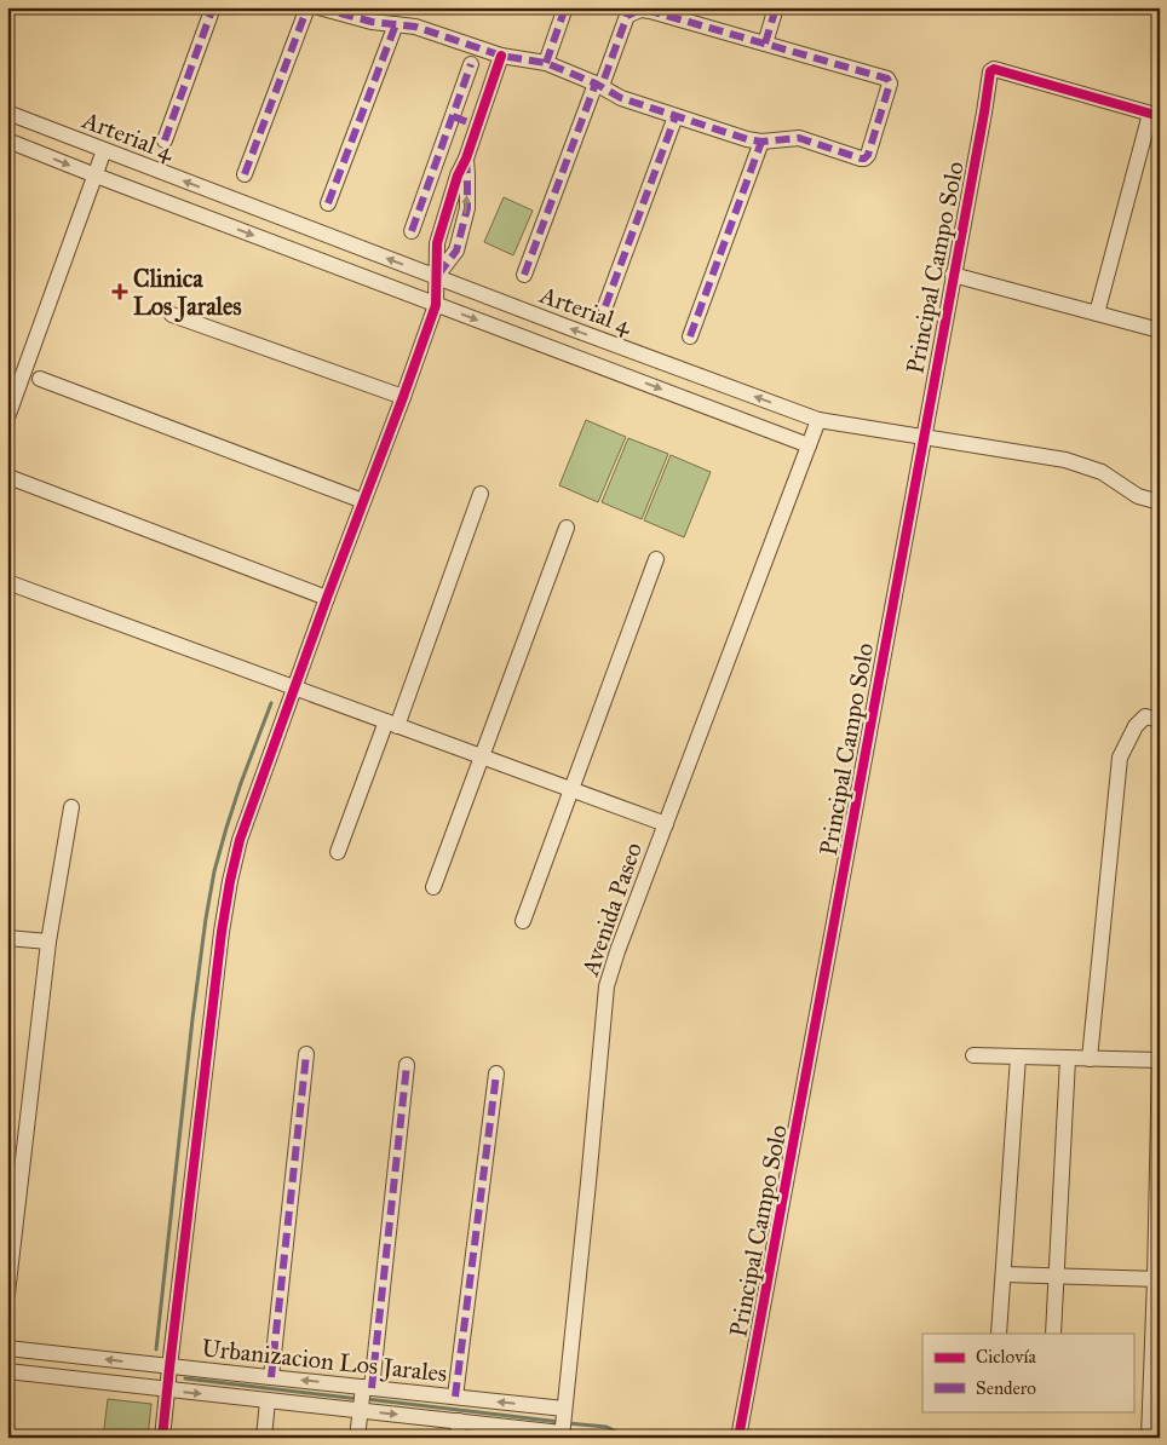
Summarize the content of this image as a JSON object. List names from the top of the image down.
{
  "streets": {
    "street": [
      "Arterial 4",
      "Principal Campo Solo",
      "Avenida Paseo",
      "Urbanizacion Los Jarales"
    ]
  },
  "crossings": [
    ["Arterial 4", "Principal Campo Solo"],
    ["Arterial 4", "Avenida Paseo"],
    ["Avenida Paseo", "Urbanizacion Los Jarales"]
  ],
  "places": {
    "health": ["Clinica Los Jarales"]
  },
  "legend": ["Ciclovía", "Sendero"]
}
